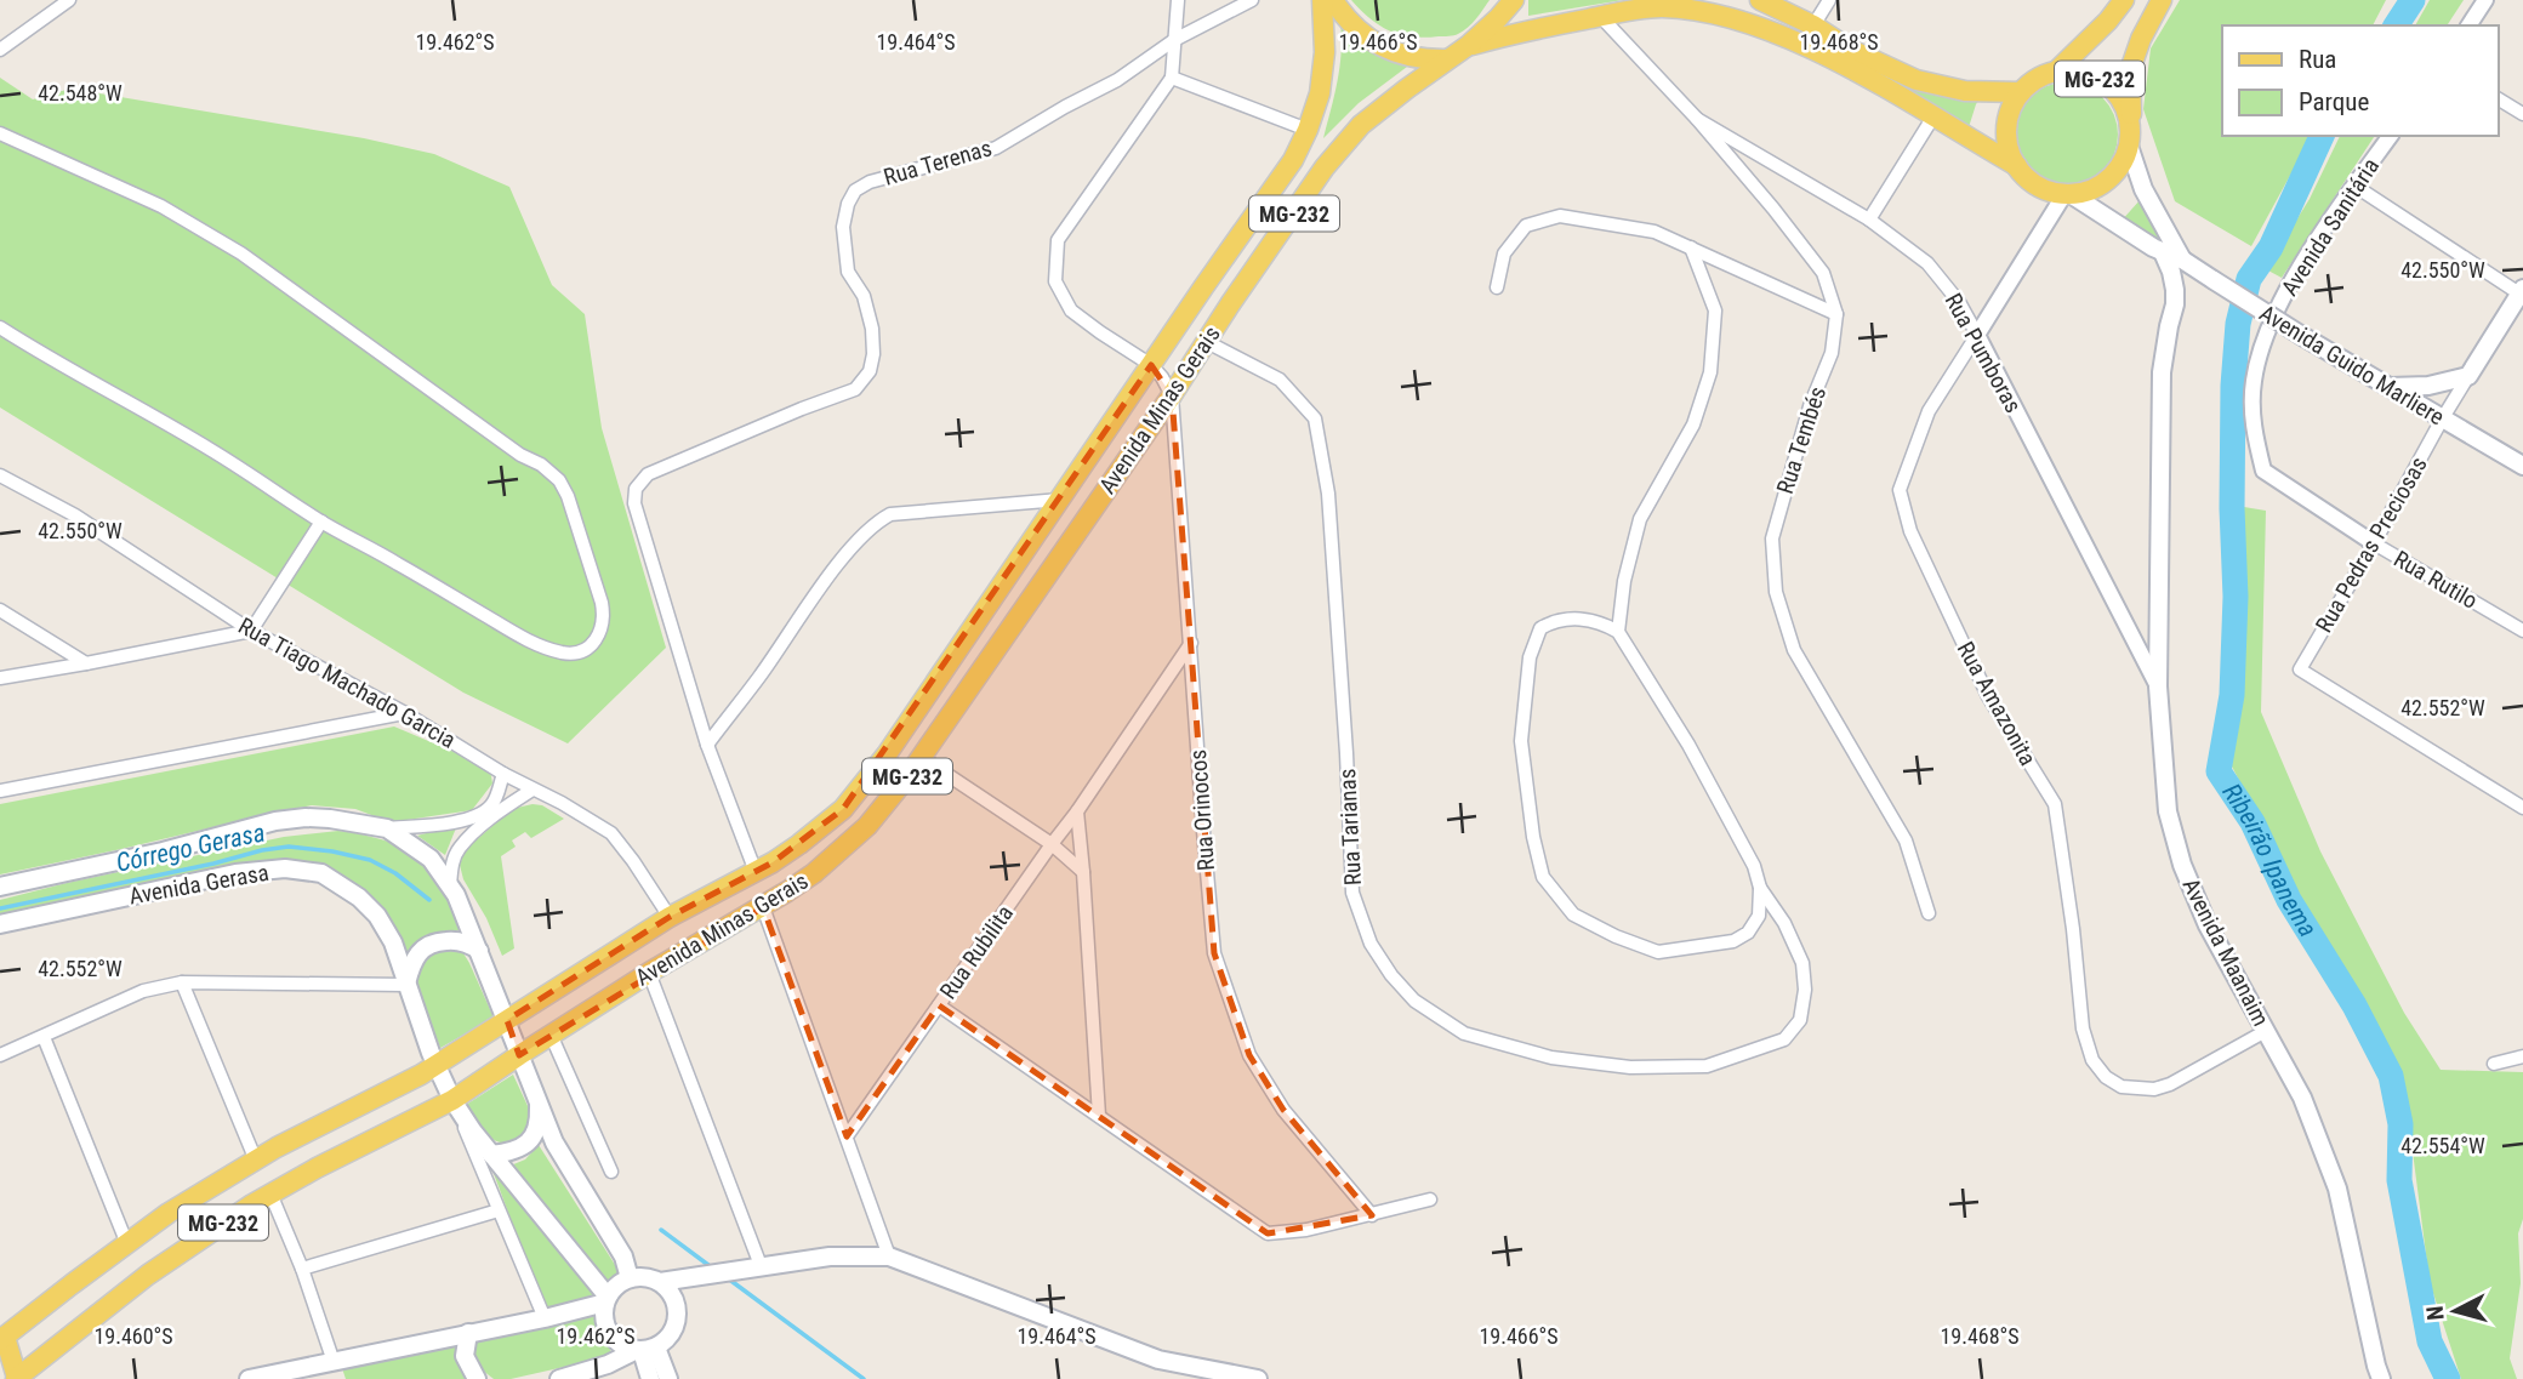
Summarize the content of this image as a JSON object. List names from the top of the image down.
{
  "streets": {
    "main road": [
      "MG-232",
      "Avenida Guido Marliere",
      "Avenida Minas Gerais",
      "Rua Pedras Preciosas",
      "Avenida Gerasa",
      "Avenida Maanaim"
    ],
    "street": [
      "Rua Terenas",
      "Avenida Sanitária",
      "Rua Pumboras",
      "Rua Tembés",
      "Rua Rutilo",
      "Rua Tiago Machado Garcia",
      "Rua Amazonita",
      "Rua Orinocos",
      "Rua Tarianas",
      "Rua Rubilita"
    ]
  },
  "crossings": [
    ["MG-232", "Avenida Guido Marliere"],
    ["MG-232", "Avenida Minas Gerais"],
    ["MG-232", "Rua Tembés"],
    ["MG-232", "Rua Amazonita"],
    ["Avenida Sanitária", "Rua Rutilo"],
    ["Rua Pumboras", "Rua Tembés"],
    ["Rua Pumboras", "Rua Amazonita"],
    ["Rua Pumboras", "Avenida Maanaim"],
    ["Avenida Guido Marliere", "Rua Pedras Preciosas"],
    ["Avenida Guido Marliere", "Rua Amazonita"],
    ["Avenida Guido Marliere", "Avenida Maanaim"],
    ["Avenida Minas Gerais", "Rua Tiago Machado Garcia"],
    ["Avenida Minas Gerais", "Rua Orinocos"],
    ["Avenida Minas Gerais", "Rua Tarianas"],
    ["Avenida Minas Gerais", "Avenida Gerasa"],
    ["Rua Pedras Preciosas", "Rua Rutilo"],
    ["Rua Amazonita", "Avenida Maanaim"],
    ["Rua Orinocos", "Rua Rubilita"]
  ],
  "water": ["Córrego Gerasa", "Ribeirão Ipanema"],
  "legend": ["Rua", "Parque"],
  "north": "left",
  "coordinates": [
    "19.462°S",
    "19.464°S",
    "19.466°S",
    "19.468°S",
    "42.548°W",
    "42.550°W",
    "42.552°W",
    "42.554°W",
    "19.460°S"
  ]
}
